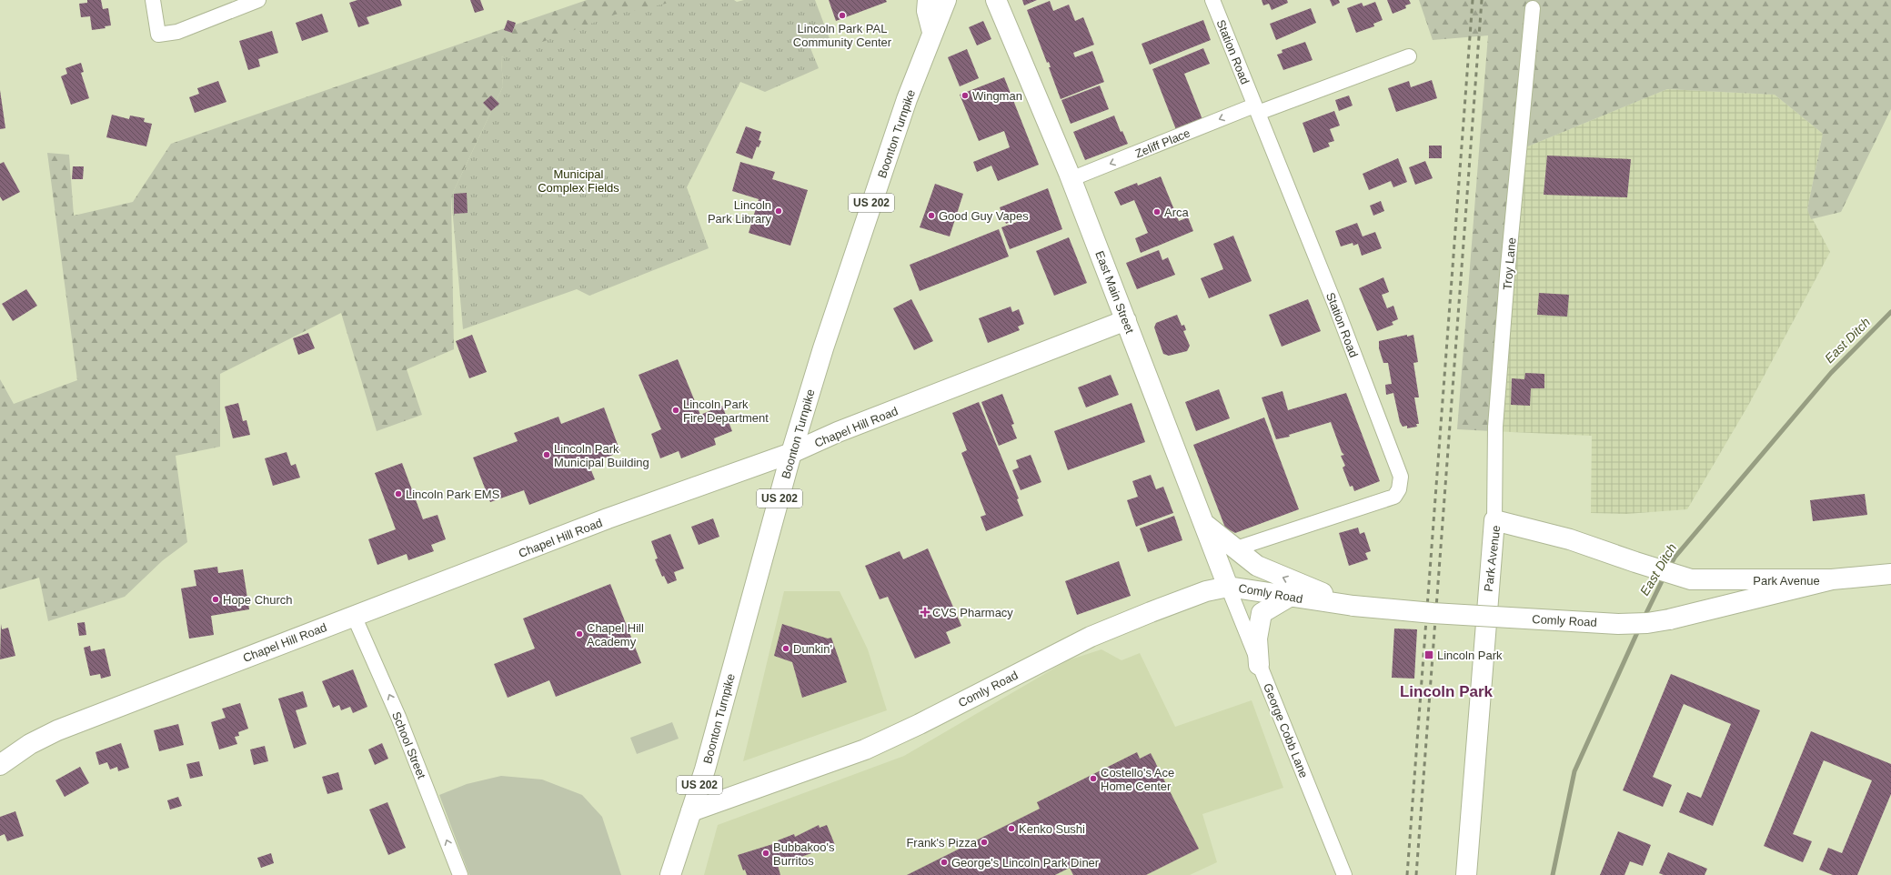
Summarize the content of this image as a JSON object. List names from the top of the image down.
{
  "streets": {
    "main road": [
      "Boonton Turnpike",
      "US 202",
      "East Main Street",
      "Chapel Hill Road",
      "Park Avenue",
      "Comly Road"
    ],
    "street": [
      "Station Road",
      "Zeliff Place",
      "Troy Lane",
      "George Cobb Lane",
      "School Street"
    ]
  },
  "crossings": [
    ["Station Road", "Zeliff Place"],
    ["Boonton Turnpike", "Chapel Hill Road"],
    ["Boonton Turnpike", "Comly Road"],
    ["Zeliff Place", "East Main Street"],
    ["Troy Lane", "Park Avenue"],
    ["East Main Street", "Chapel Hill Road"],
    ["East Main Street", "Comly Road"],
    ["East Main Street", "George Cobb Lane"],
    ["Chapel Hill Road", "School Street"],
    ["Park Avenue", "Comly Road"],
    ["Comly Road", "George Cobb Lane"]
  ],
  "one_way": ["Zeliff Place", "School Street"],
  "districts": ["Lincoln Park"],
  "water": ["East Ditch"],
  "parks": ["Municipal Complex Fields"],
  "places": {
    "other": [
      "Lincoln Park PAL Community Center",
      "Wingman",
      "Lincoln Park Library",
      "Arca",
      "Good Guy Vapes",
      "Lincoln Park Fire Department",
      "Lincoln Park Municipal Building",
      "Lincoln Park EMS",
      "Hope Church",
      "Chapel Hill Academy",
      "Dunkin'",
      "Costello's Ace Home Center",
      "Kenko Sushi",
      "Frank's Pizza",
      "Bubbakoo's Burritos",
      "George's Lincoln Park Diner"
    ],
    "health": ["CVS Pharmacy"],
    "transit": ["Lincoln Park"]
  }
}
